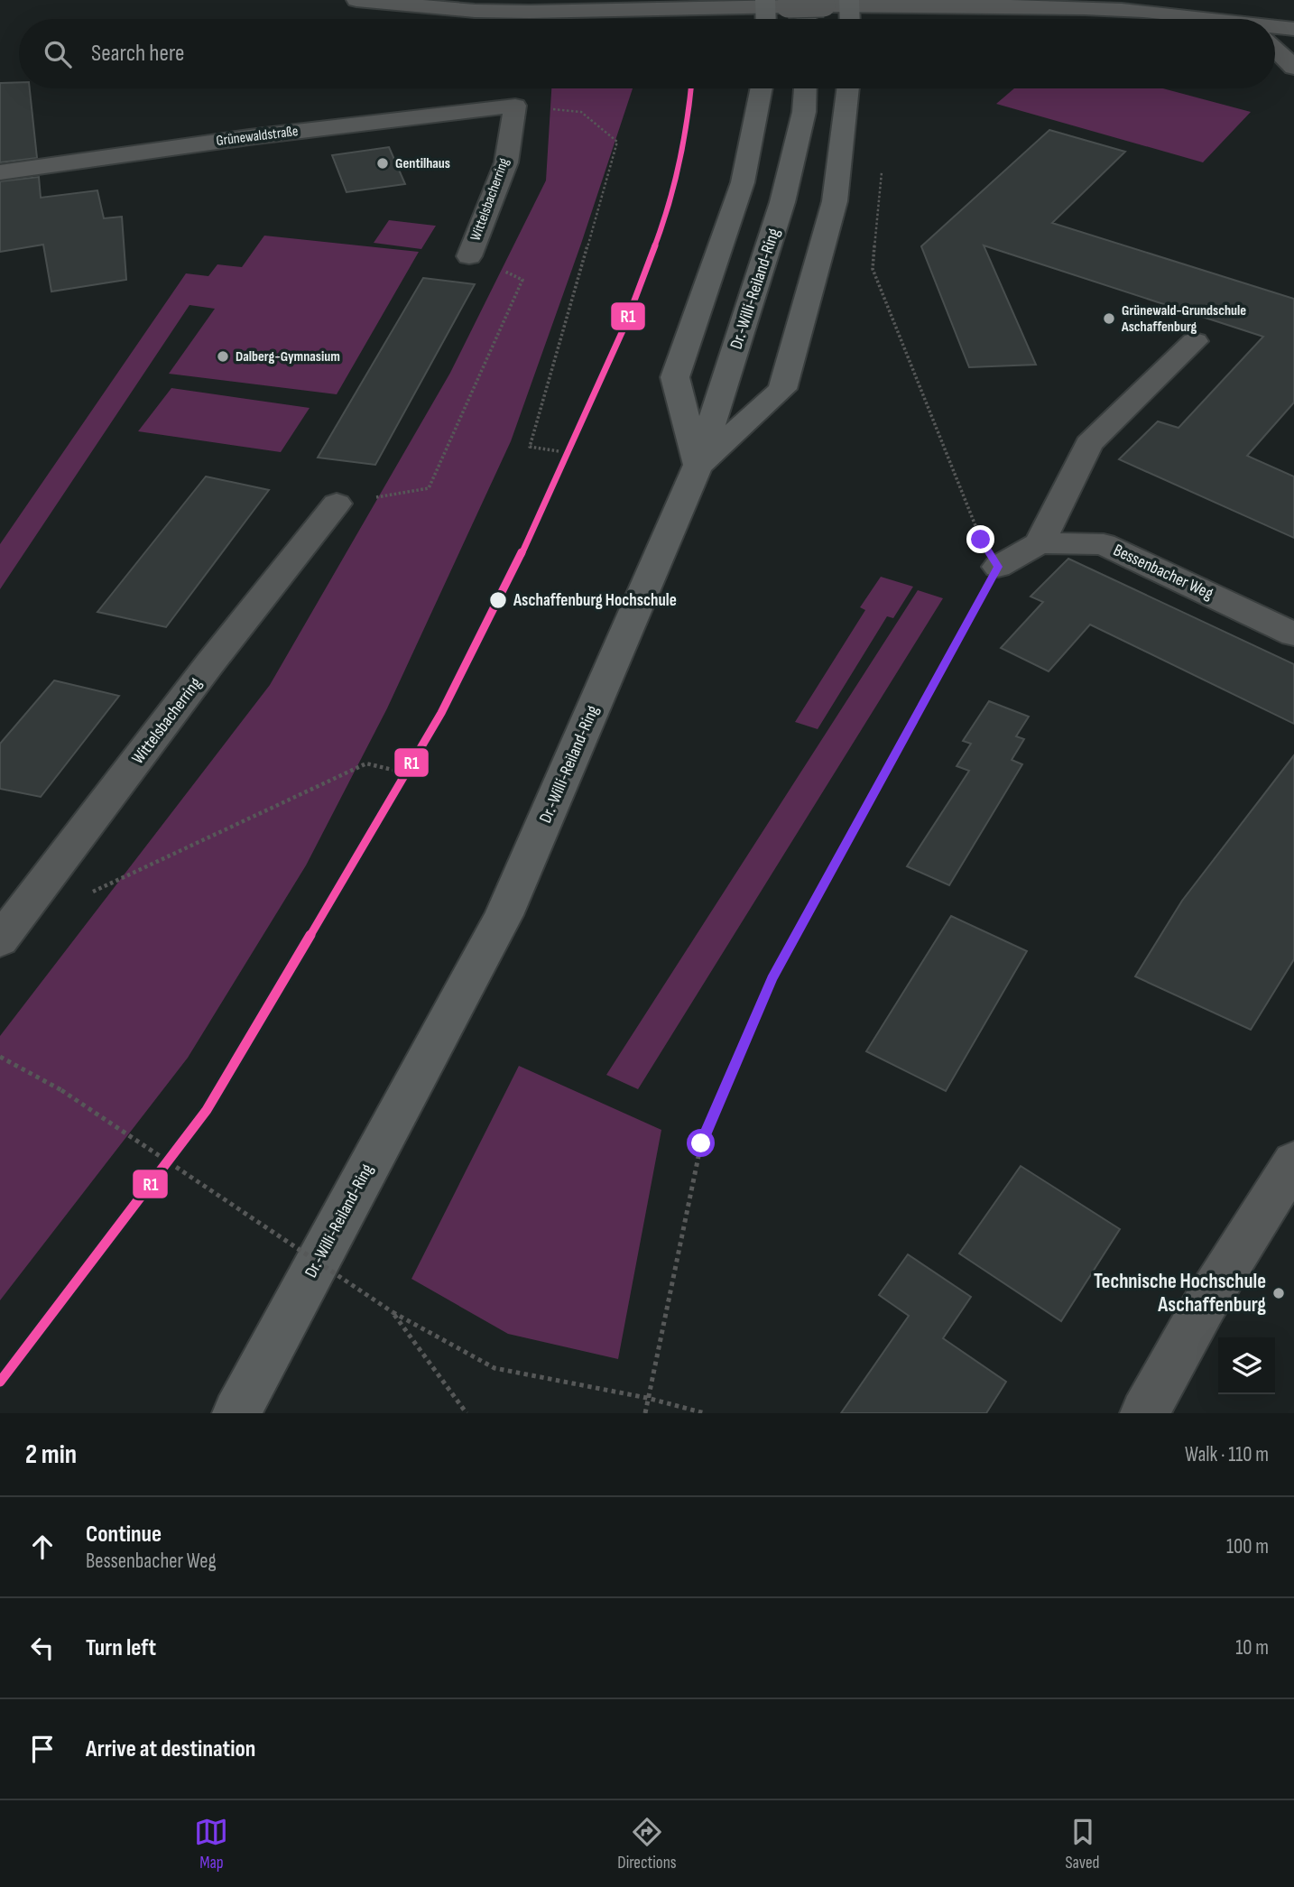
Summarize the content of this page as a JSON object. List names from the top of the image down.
{
  "streets": {
    "highway": ["Dr.-Willi-Reiland-Ring"],
    "street": ["Grünewaldstraße", "Wittelsbacherring", "Bessenbacher Weg"]
  },
  "crossings": [
    ["Grünewaldstraße", "Wittelsbacherring"]
  ],
  "places": [
    "Gentilhaus",
    "Grünewald-Grundschule Aschaffenburg",
    "Dalberg-Gymnasium",
    "Aschaffenburg Hochschule",
    "Technische Hochschule Aschaffenburg"
  ],
  "lines": ["transit line R1"],
  "page": {
    "search": "Search here",
    "heading": ["2 min", "Walk · 110 m"],
    "list": [
      ["Continue", "Bessenbacher Weg", "100 m"],
      ["Turn left", "10 m"],
      "Arrive at destination"
    ],
    "nav": ["Map", "Directions", "Saved"]
  }
}
